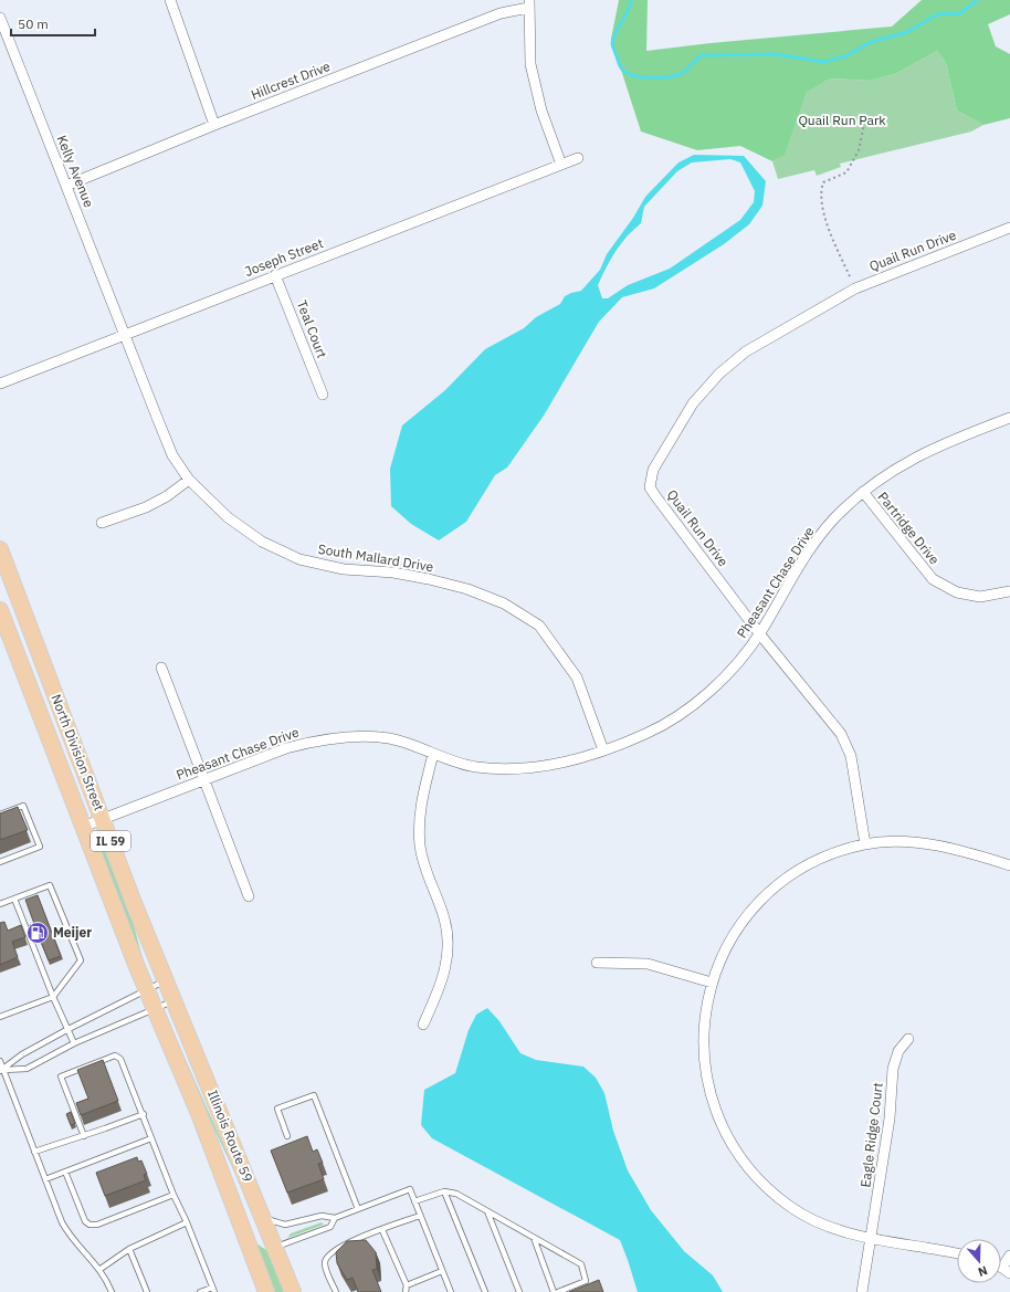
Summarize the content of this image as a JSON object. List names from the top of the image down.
{
  "streets": {
    "main road": ["North Division Street", "IL 59", "Illinois Route 59"],
    "street": [
      "Hillcrest Drive",
      "Kelly Avenue",
      "Quail Run Drive",
      "Joseph Street",
      "Teal Court",
      "Partridge Drive",
      "South Mallard Drive",
      "Pheasant Chase Drive",
      "Eagle Ridge Court"
    ]
  },
  "crossings": [
    ["Hillcrest Drive", "Kelly Avenue"],
    ["Kelly Avenue", "Joseph Street"],
    ["Kelly Avenue", "South Mallard Drive"],
    ["Quail Run Drive", "Pheasant Chase Drive"],
    ["Joseph Street", "Teal Court"],
    ["Joseph Street", "South Mallard Drive"],
    ["Partridge Drive", "Pheasant Chase Drive"],
    ["South Mallard Drive", "Pheasant Chase Drive"],
    ["Pheasant Chase Drive", "North Division Street"],
    ["North Division Street", "Illinois Route 59"]
  ],
  "parks": ["Quail Run Park"],
  "places": {
    "fuel station": ["Meijer"]
  },
  "scale_bar": "50 m",
  "north": "bottom"
}
